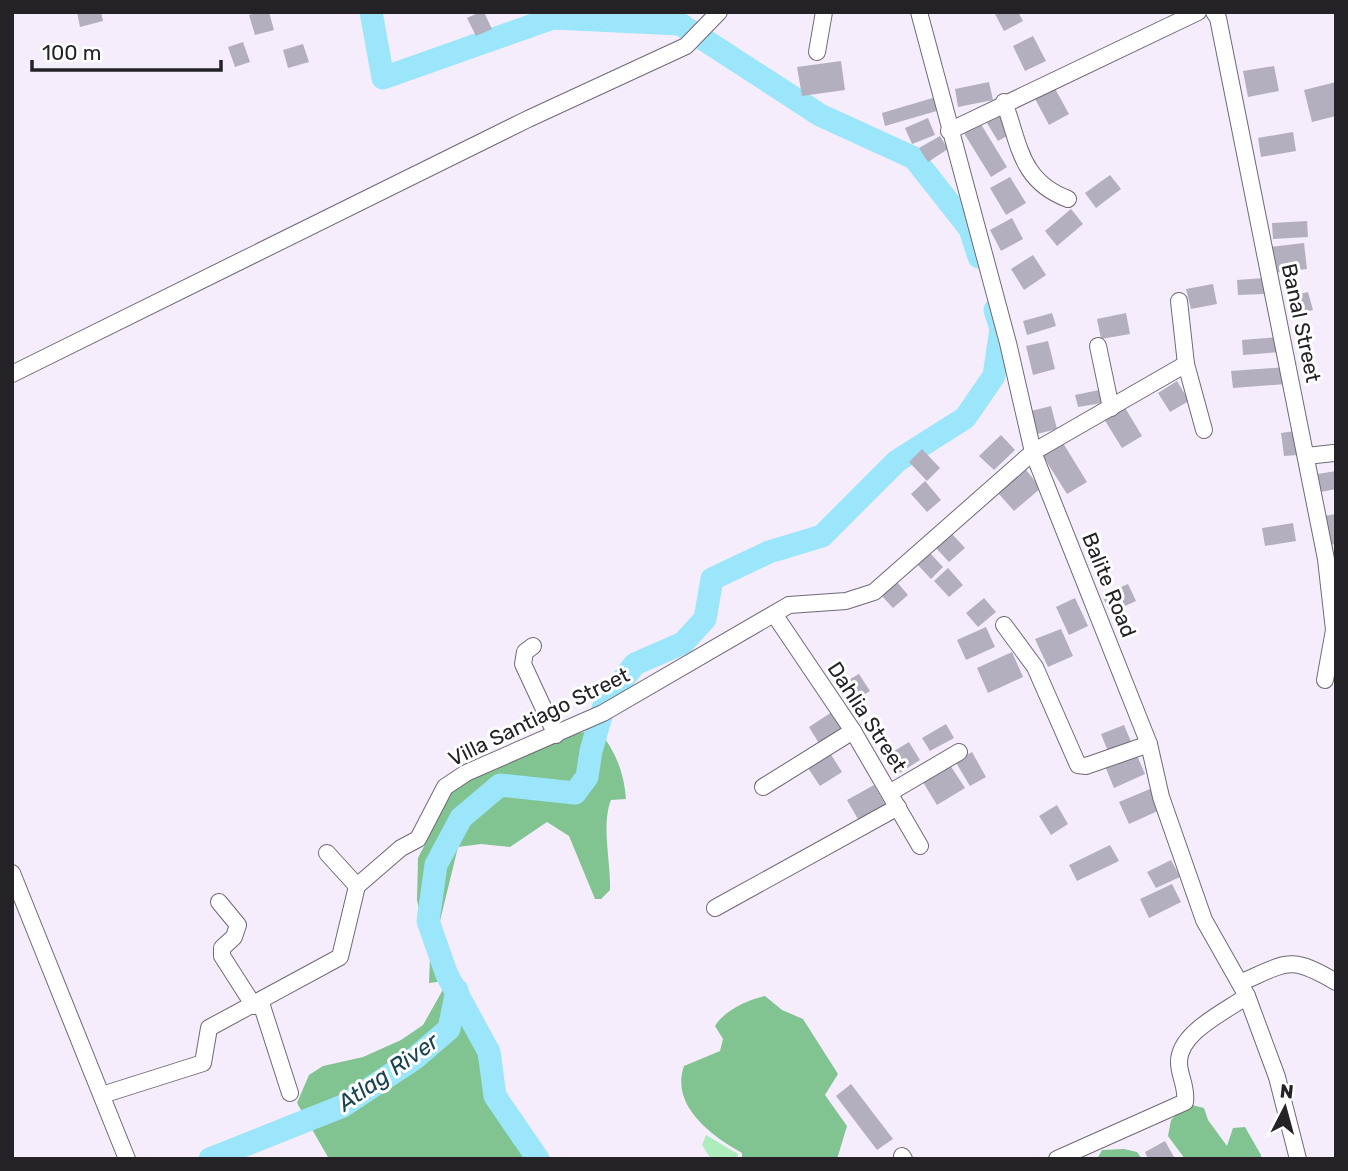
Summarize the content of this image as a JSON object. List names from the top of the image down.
{
  "streets": {
    "street": [
      "Banal Street",
      "Balite Road",
      "Villa Santiago Street",
      "Dahlia Street"
    ]
  },
  "crossings": [
    ["Balite Road", "Villa Santiago Street"],
    ["Villa Santiago Street", "Dahlia Street"]
  ],
  "water": ["Atlag River"],
  "scale_bar": "100 m",
  "north": "top"
}
